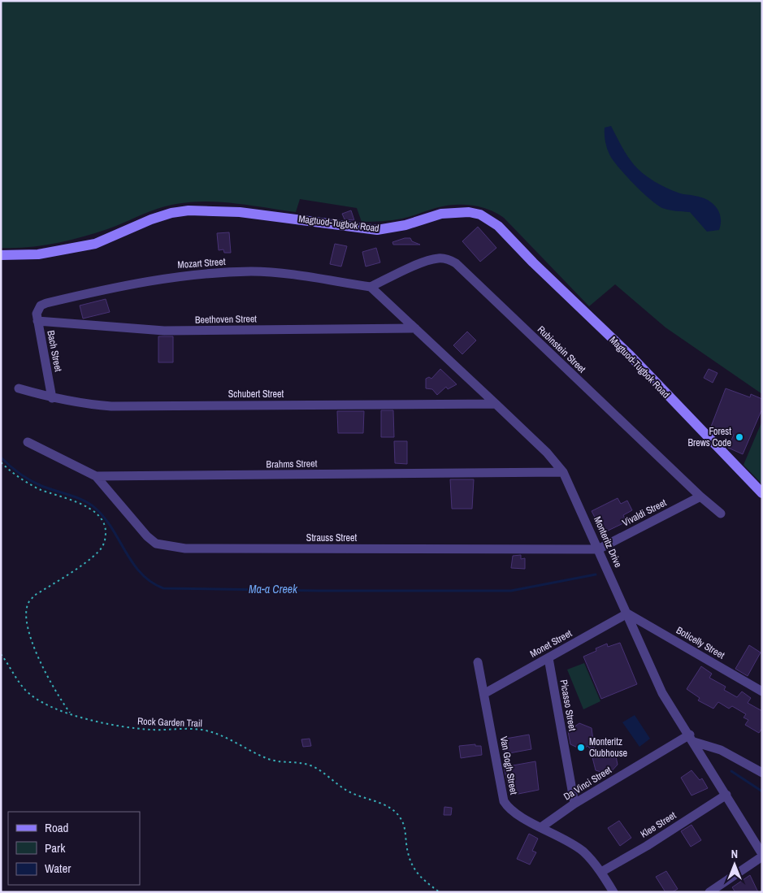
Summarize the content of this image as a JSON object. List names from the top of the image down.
{
  "streets": {
    "main road": ["Magtuod-Tugbok Road"],
    "street": [
      "Mozart Street",
      "Beethoven Street",
      "Rubinstein Street",
      "Bach Street",
      "Schubert Street",
      "Brahms Street",
      "Vivaldi Street",
      "Strauss Street",
      "Monteritz Drive",
      "Boticelly Street",
      "Monet Street",
      "Picasso Street",
      "Van Gogh Street",
      "Da Vinci Street",
      "Klee Street"
    ],
    "path": ["Rock Garden Trail"]
  },
  "crossings": [
    ["Mozart Street", "Rubinstein Street"],
    ["Mozart Street", "Bach Street"],
    ["Mozart Street", "Monteritz Drive"],
    ["Beethoven Street", "Bach Street"],
    ["Beethoven Street", "Monteritz Drive"],
    ["Rubinstein Street", "Vivaldi Street"],
    ["Rubinstein Street", "Monteritz Drive"],
    ["Bach Street", "Schubert Street"],
    ["Schubert Street", "Monteritz Drive"],
    ["Brahms Street", "Strauss Street"],
    ["Brahms Street", "Monteritz Drive"],
    ["Vivaldi Street", "Strauss Street"],
    ["Vivaldi Street", "Monteritz Drive"],
    ["Strauss Street", "Monteritz Drive"],
    ["Monteritz Drive", "Boticelly Street"],
    ["Monteritz Drive", "Monet Street"],
    ["Monteritz Drive", "Da Vinci Street"],
    ["Monteritz Drive", "Klee Street"],
    ["Boticelly Street", "Monet Street"],
    ["Monet Street", "Picasso Street"],
    ["Monet Street", "Van Gogh Street"],
    ["Picasso Street", "Da Vinci Street"],
    ["Van Gogh Street", "Da Vinci Street"],
    ["Van Gogh Street", "Klee Street"]
  ],
  "water": ["Ma-a Creek"],
  "places": ["Forest Brews Code", "Monteritz Clubhouse"],
  "legend": ["Road", "Park", "Water"],
  "north": "top"
}
